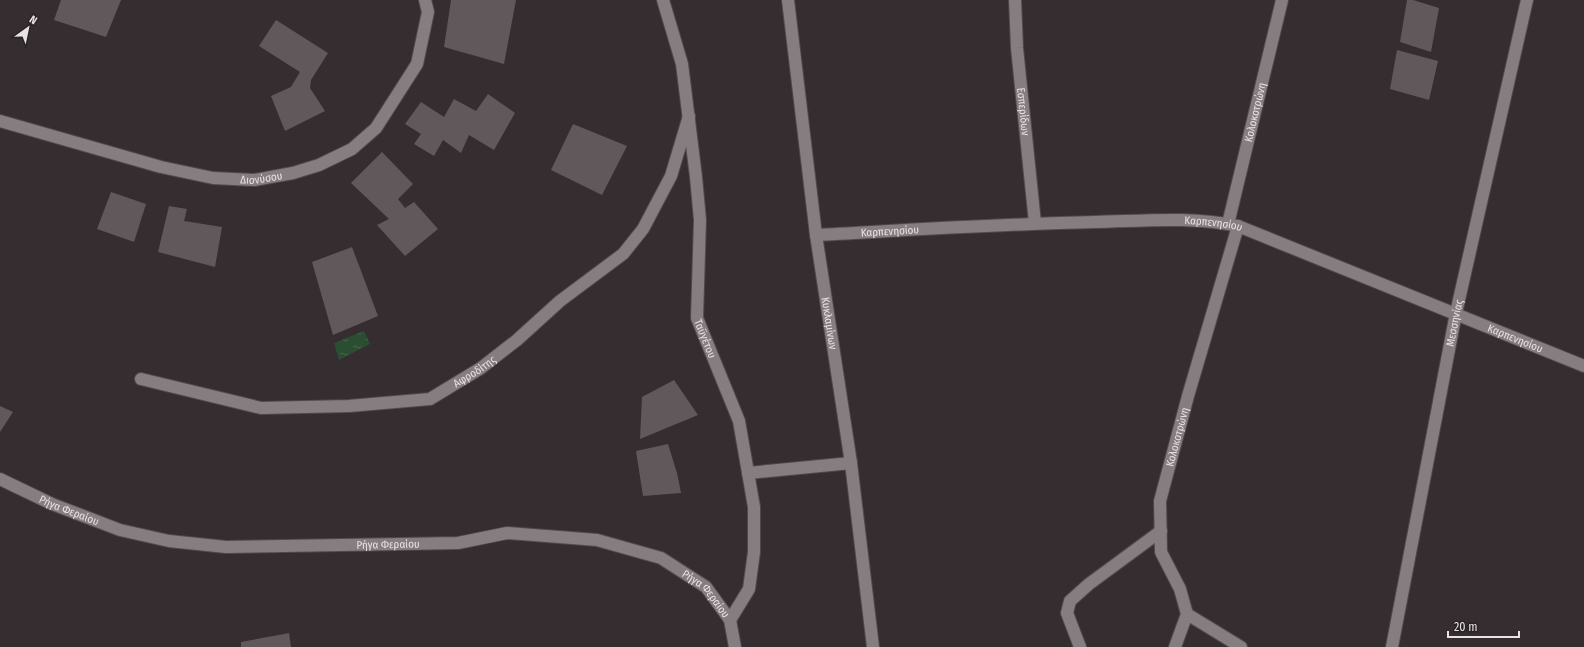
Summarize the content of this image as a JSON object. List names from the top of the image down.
{
  "streets": {
    "street": [
      "Εσπερίδων",
      "Κολοκοτρώνη",
      "Διονύσου",
      "Καρπενησίου",
      "Μεσσηνίας",
      "Κυκλαμίνων",
      "Ταϋγέτου",
      "Αφροδίτης",
      "Ρήγα Φεραίου"
    ]
  },
  "crossings": [
    ["Εσπερίδων", "Καρπενησίου"],
    ["Κολοκοτρώνη", "Καρπενησίου"],
    ["Καρπενησίου", "Μεσσηνίας"],
    ["Καρπενησίου", "Κυκλαμίνων"],
    ["Ταϋγέτου", "Αφροδίτης"],
    ["Ταϋγέτου", "Ρήγα Φεραίου"]
  ],
  "scale_bar": "20 m",
  "north": "top right"
}
